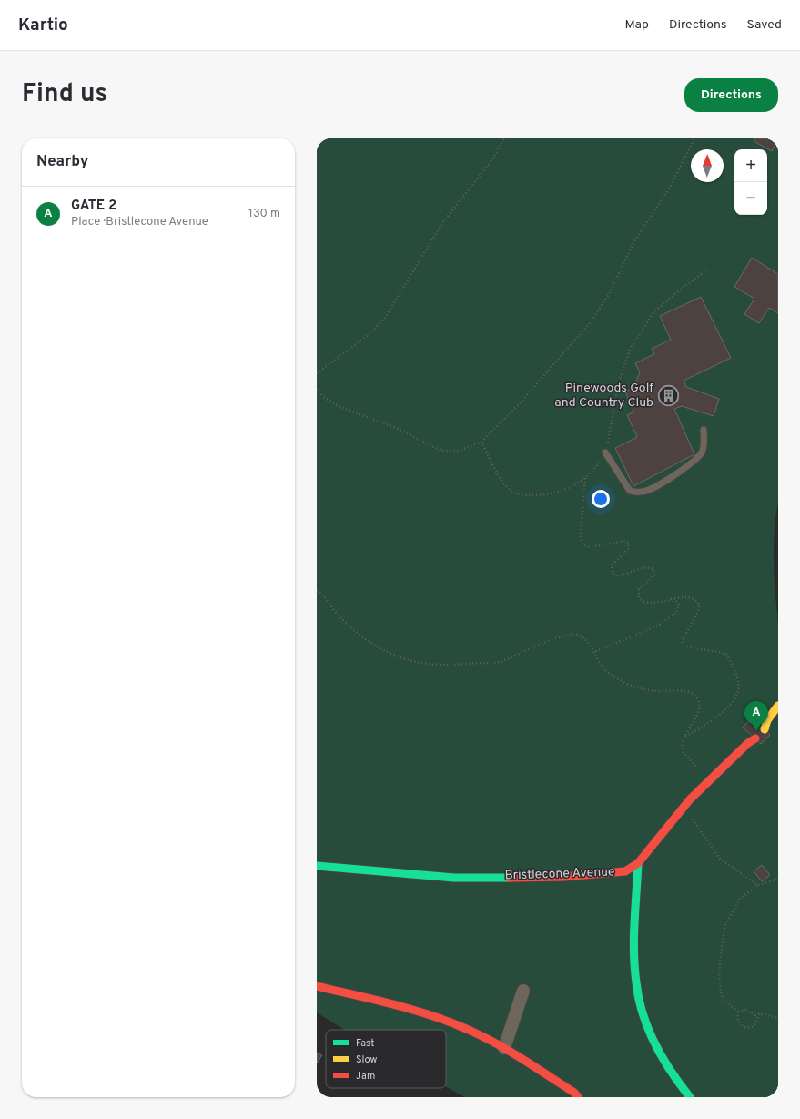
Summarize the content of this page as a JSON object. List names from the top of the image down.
{
  "streets": {
    "street": ["Bristlecone Avenue"]
  },
  "places": {
    "building": ["Pinewoods Golf and Country Club"]
  },
  "legend": ["Fast", "Slow", "Jam"],
  "north": "top",
  "page": {
    "header": "Kartio",
    "nav": ["Map", "Directions", "Saved"],
    "title": "Find us",
    "buttons": "Directions",
    "heading": "Nearby",
    "map_buttons": ["+", "−"],
    "list": [
      {
        "mark": "A",
        "name": "GATE 2",
        "note": "Place · Bristlecone Avenue",
        "value": "130 m"
      }
    ],
    "pins": "A"
  }
}
